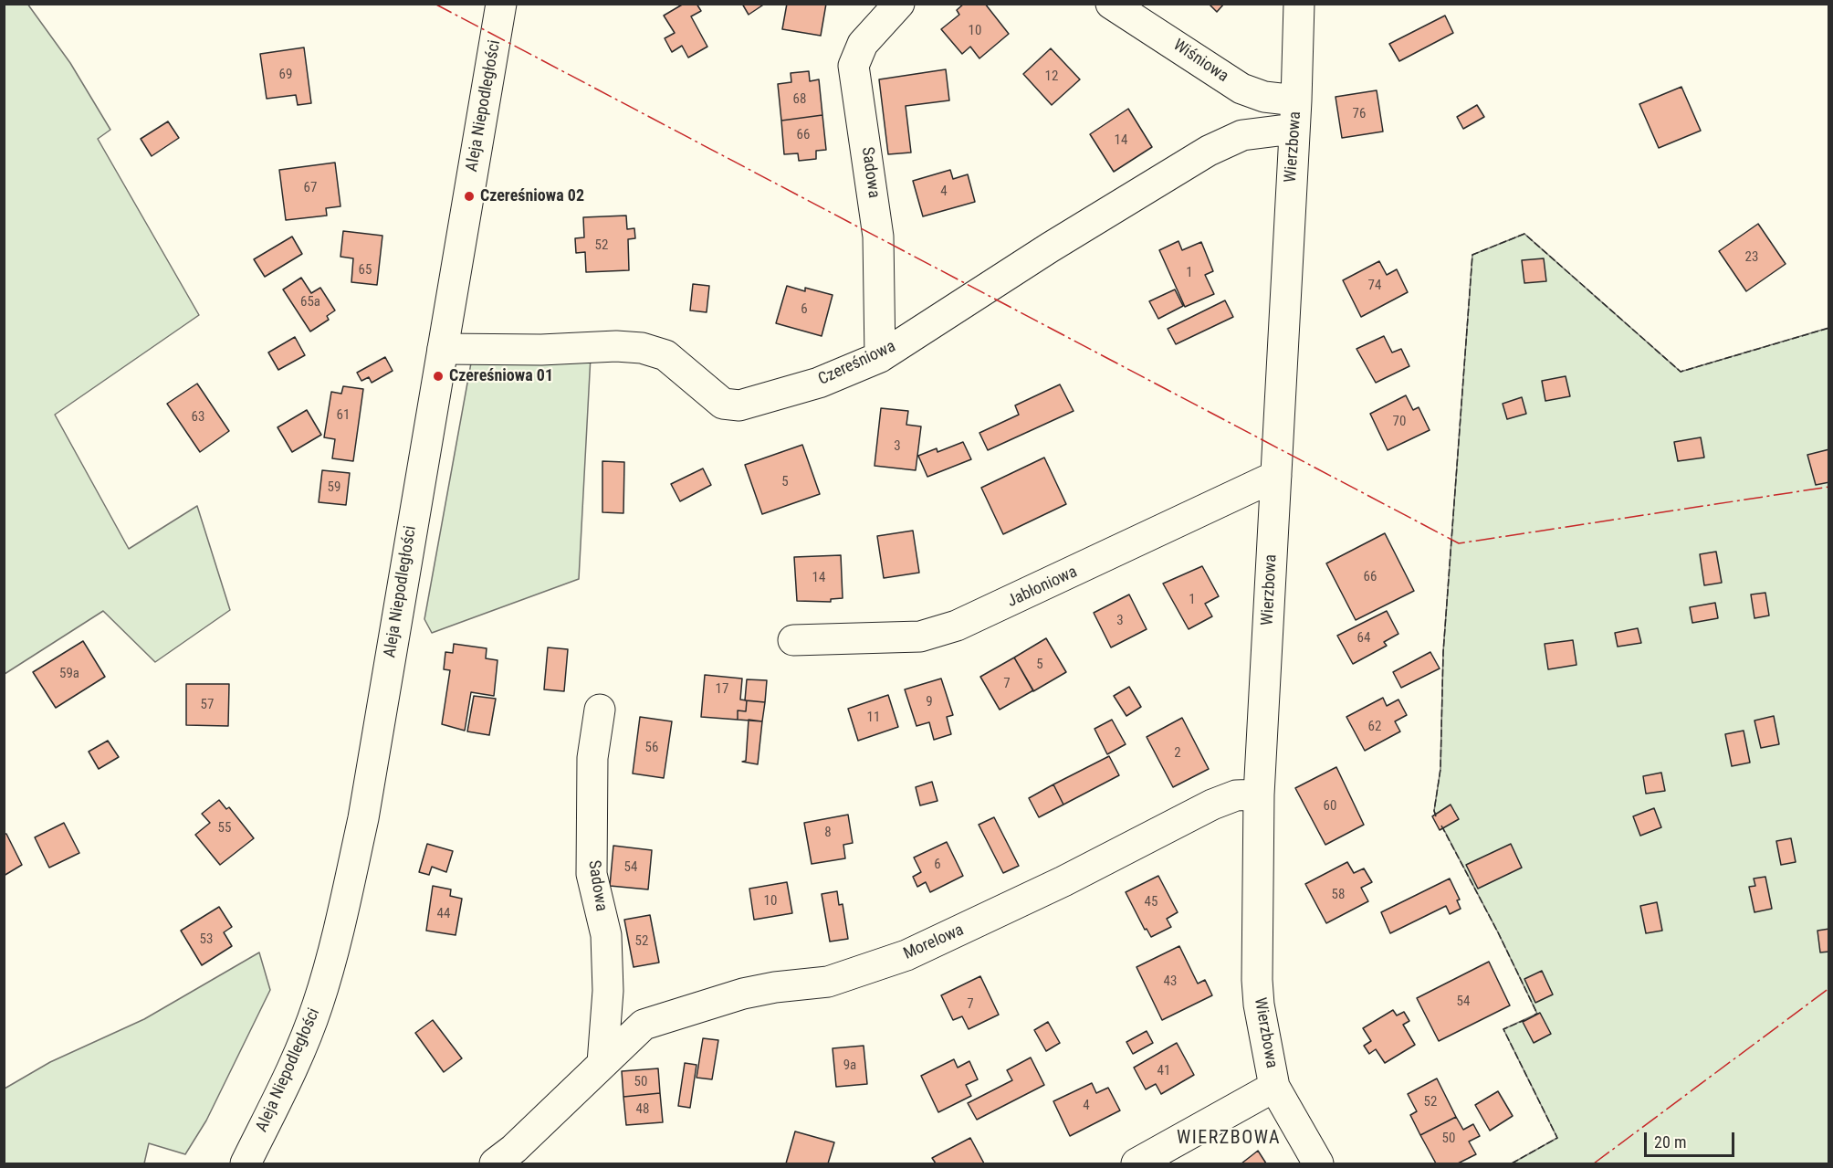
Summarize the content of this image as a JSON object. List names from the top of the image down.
{
  "streets": {
    "street": [
      "Wiśniowa",
      "Aleja Niepodległości",
      "Wierzbowa",
      "Sadowa",
      "Czereśniowa",
      "Jabłoniowa",
      "Morelowa"
    ]
  },
  "crossings": [
    ["Wiśniowa", "Wierzbowa"],
    ["Wiśniowa", "Czereśniowa"],
    ["Aleja Niepodległości", "Czereśniowa"],
    ["Wierzbowa", "Czereśniowa"],
    ["Wierzbowa", "Jabłoniowa"],
    ["Wierzbowa", "Morelowa"],
    ["Sadowa", "Czereśniowa"],
    ["Sadowa", "Morelowa"]
  ],
  "districts": ["WIERZBOWA"],
  "places": ["Czereśniowa 02", "Czereśniowa 01"],
  "house_numbers": [
    "10",
    "69",
    "12",
    "68",
    "76",
    "66",
    "14",
    "67",
    "4",
    "52",
    "23",
    "65",
    "1",
    "74",
    "65a",
    "6",
    "61",
    "63",
    "70",
    "3",
    "5",
    "59",
    "66",
    "14",
    "1",
    "3",
    "64",
    "5",
    "59a",
    "7",
    "17",
    "9",
    "57",
    "11",
    "62",
    "56",
    "2",
    "60",
    "55",
    "8",
    "6",
    "54",
    "58",
    "10",
    "45",
    "44",
    "53",
    "52",
    "43",
    "54",
    "7",
    "9a",
    "41",
    "50",
    "52",
    "4",
    "48",
    "50"
  ],
  "scale_bar": "20 m"
}
